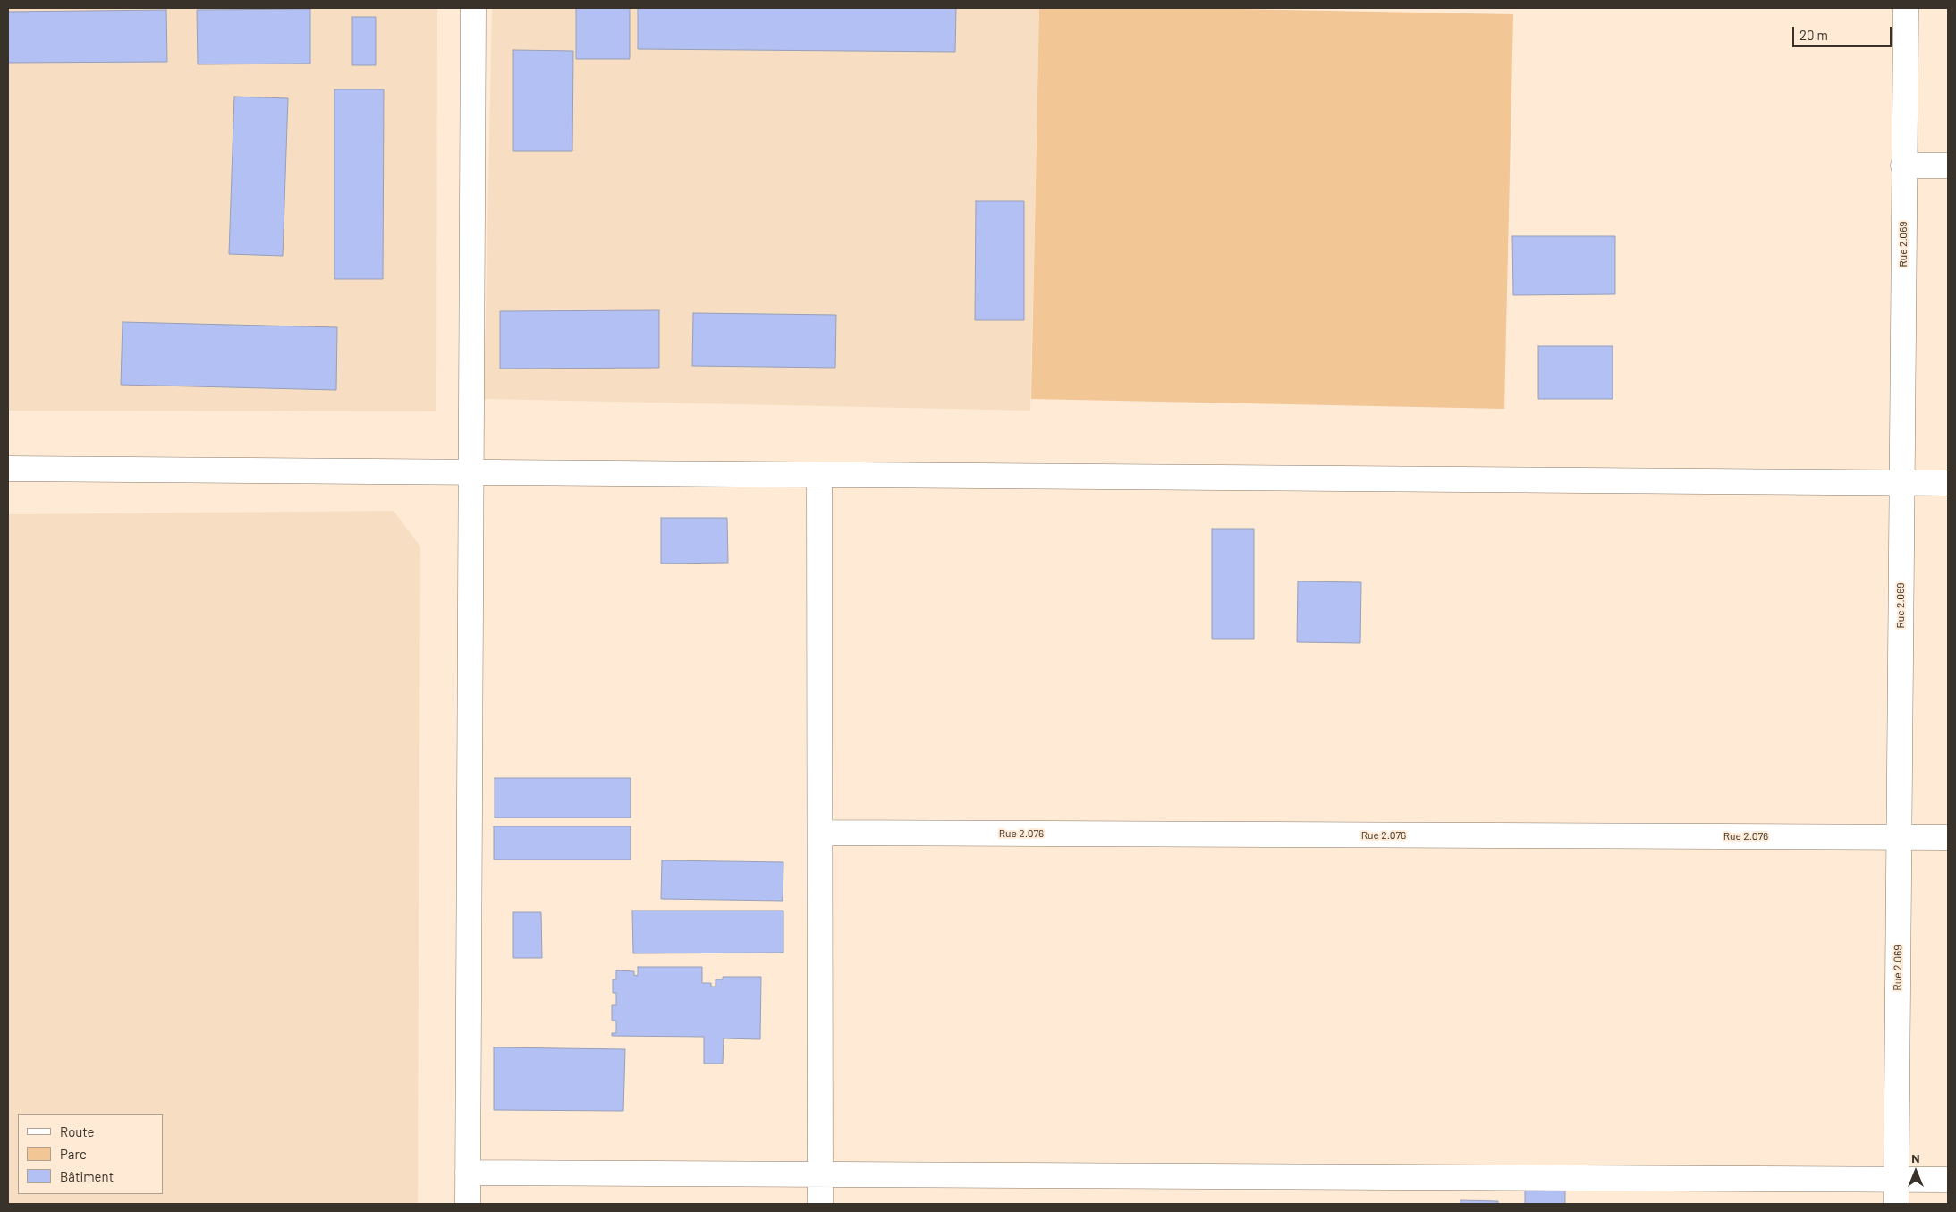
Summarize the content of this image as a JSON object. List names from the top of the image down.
{
  "streets": {
    "street": ["Rue 2.069", "Rue 2.076"]
  },
  "crossings": [
    ["Rue 2.069", "Rue 2.076"]
  ],
  "legend": ["Route", "Parc", "Bâtiment"],
  "scale_bar": "20 m",
  "north": "top"
}
